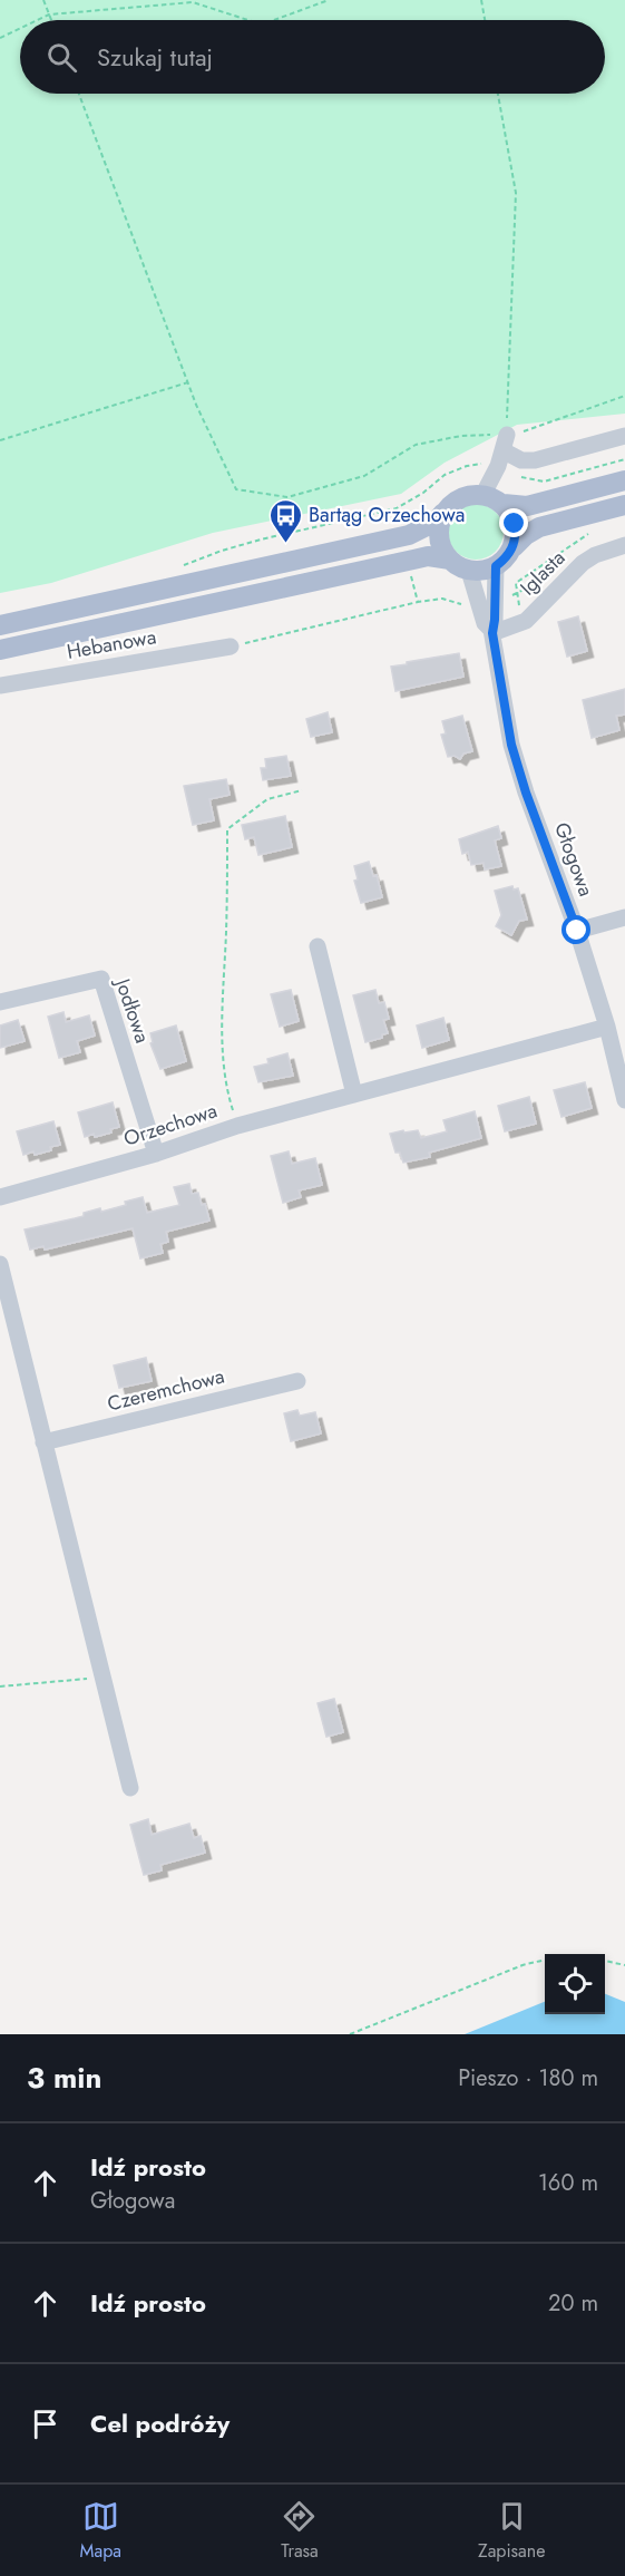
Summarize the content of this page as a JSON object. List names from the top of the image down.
{
  "streets": {
    "street": [
      "Iglasta",
      "Hebanowa",
      "Głogowa",
      "Jodłowa",
      "Orzechowa",
      "Czeremchowa"
    ]
  },
  "crossings": [
    ["Iglasta", "Głogowa"],
    ["Głogowa", "Orzechowa"],
    ["Jodłowa", "Orzechowa"]
  ],
  "places": {
    "bus stop": ["Bartąg Orzechowa"]
  },
  "page": {
    "search": "Szukaj tutaj",
    "heading": ["3 min", "Pieszo · 180 m"],
    "list": [
      ["Idź prosto", "Głogowa", "160 m"],
      ["Idź prosto", "20 m"],
      "Cel podróży"
    ],
    "nav": ["Mapa", "Trasa", "Zapisane"]
  }
}
